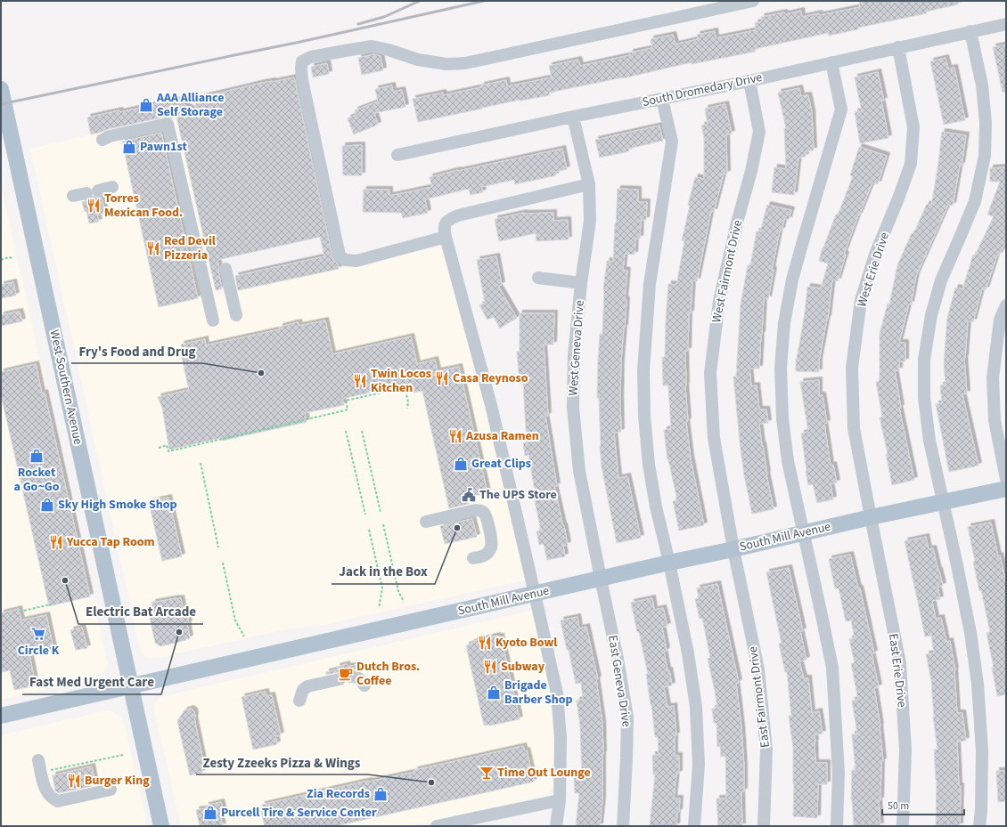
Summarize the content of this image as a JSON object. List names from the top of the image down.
{
  "streets": {
    "main road": ["West Southern Avenue", "South Mill Avenue"],
    "street": [
      "South Dromedary Drive",
      "West Erie Drive",
      "West Fairmont Drive",
      "West Geneva Drive",
      "East Erie Drive",
      "East Geneva Drive",
      "East Fairmont Drive"
    ]
  },
  "crossings": [
    ["South Dromedary Drive", "West Erie Drive"],
    ["South Dromedary Drive", "West Fairmont Drive"],
    ["South Dromedary Drive", "West Geneva Drive"],
    ["West Erie Drive", "South Mill Avenue"],
    ["West Erie Drive", "East Erie Drive"],
    ["West Fairmont Drive", "South Mill Avenue"],
    ["West Fairmont Drive", "East Fairmont Drive"],
    ["West Geneva Drive", "South Mill Avenue"],
    ["West Geneva Drive", "East Geneva Drive"],
    ["West Southern Avenue", "South Mill Avenue"],
    ["South Mill Avenue", "East Erie Drive"],
    ["South Mill Avenue", "East Geneva Drive"],
    ["South Mill Avenue", "East Fairmont Drive"]
  ],
  "places": {
    "shop": [
      "AAA Alliance Self Storage",
      "Pawn1st",
      "Rocket a Go~Go",
      "Great Clips",
      "Sky High Smoke Shop",
      "Brigade Barber Shop",
      "Zia Records",
      "Purcell Tire & Service Center"
    ],
    "restaurant": [
      "Torres Mexican Food.",
      "Red Devil Pizzeria",
      "Casa Reynoso",
      "Twin Locos Kitchen",
      "Azusa Ramen",
      "Yucca Tap Room",
      "Kyoto Bowl",
      "Subway",
      "Burger King"
    ],
    "other": [
      "Fry's Food and Drug",
      "Jack in the Box",
      "Electric Bat Arcade",
      "Fast Med Urgent Care",
      "Zesty Zzeeks Pizza & Wings"
    ],
    "public building": ["The UPS Store"],
    "supermarket": ["Circle K"],
    "cafe": ["Dutch Bros. Coffee"],
    "bar": ["Time Out Lounge"]
  },
  "scale_bar": "50 m"
}
